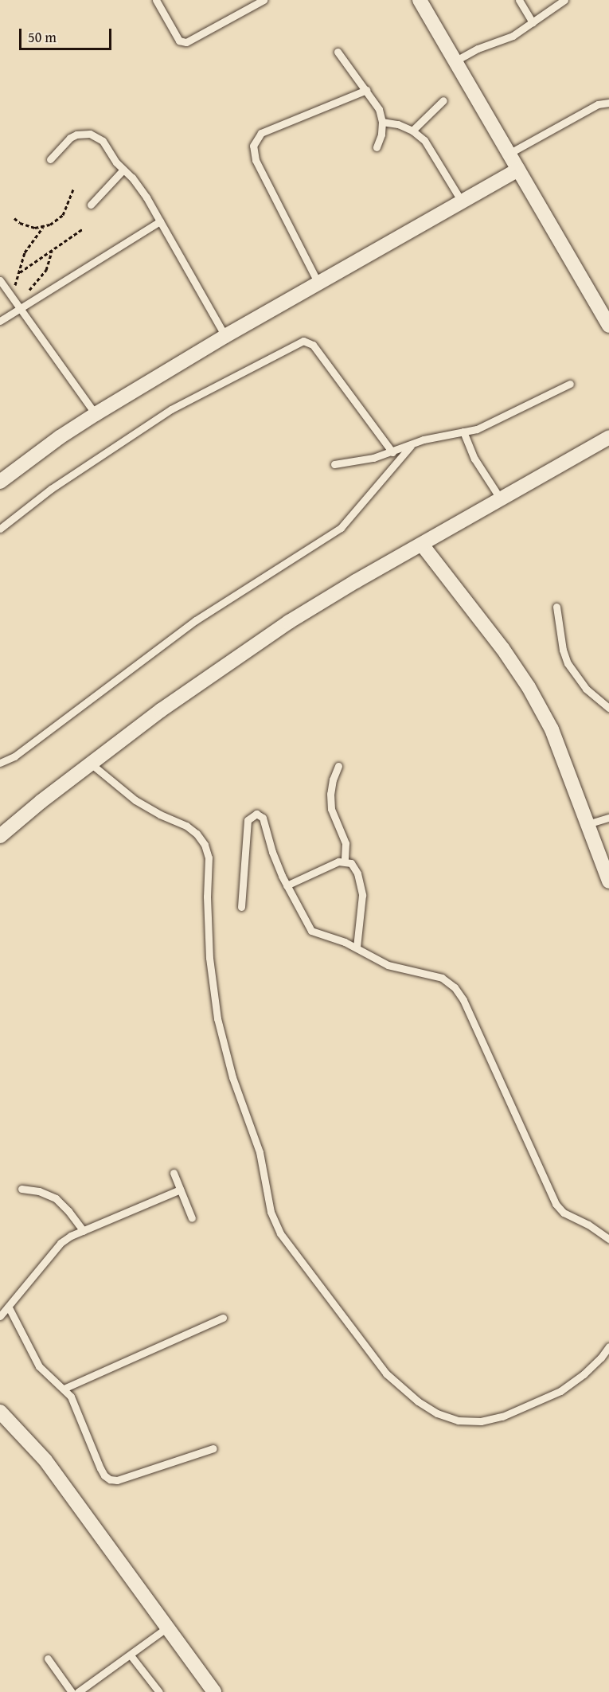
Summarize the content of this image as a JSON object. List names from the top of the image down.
{
  "scale_bar": "50 m"
}
